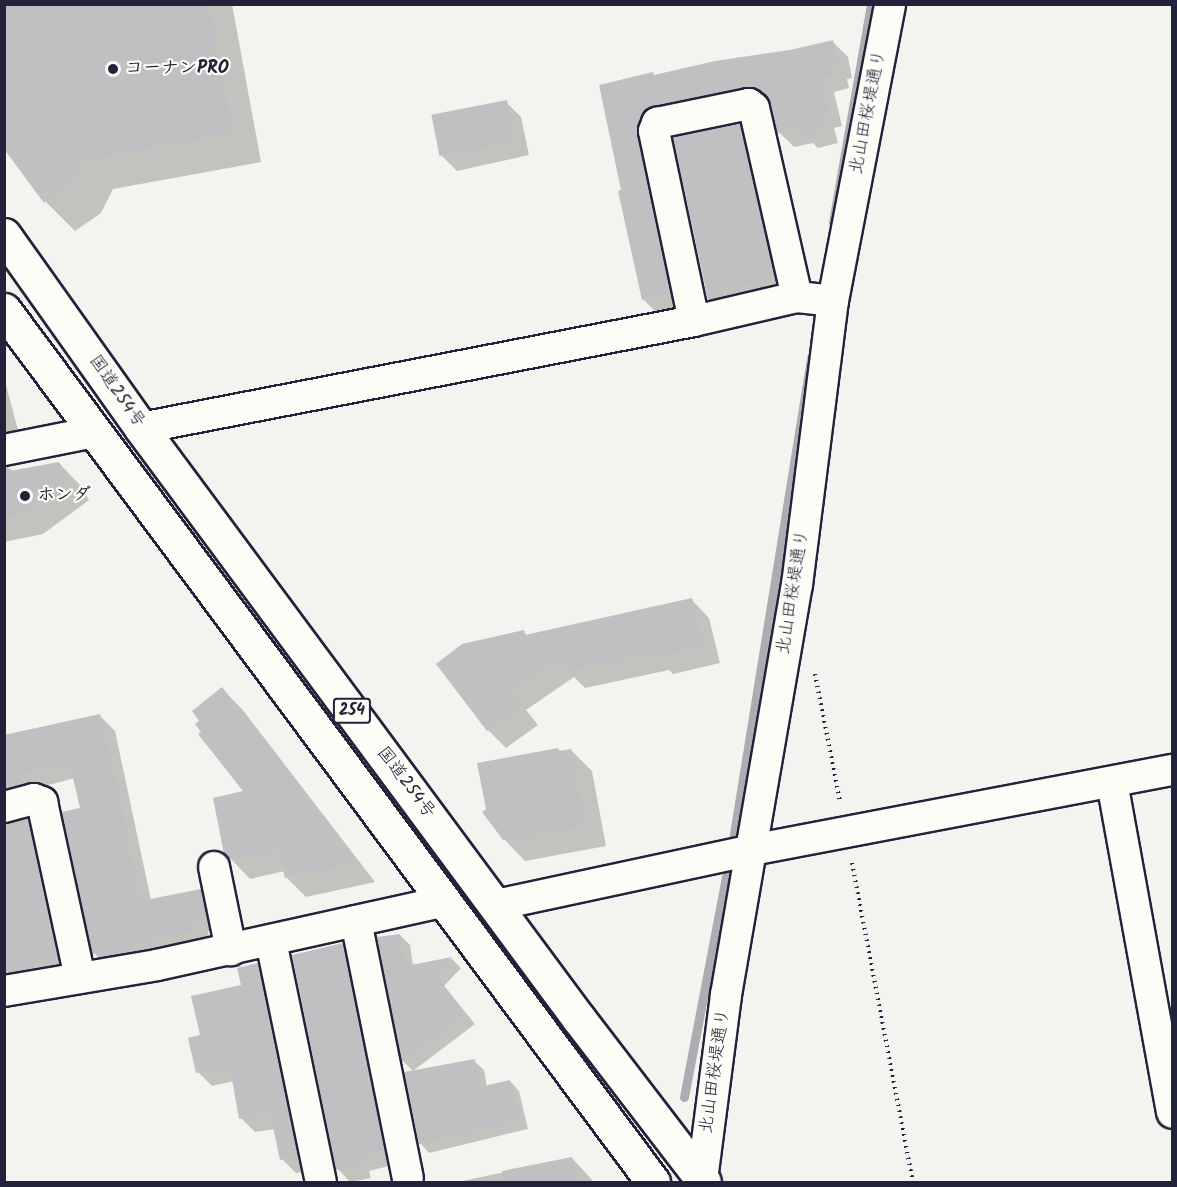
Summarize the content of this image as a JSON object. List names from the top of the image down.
{
  "streets": {
    "highway": ["国道254号", "254"],
    "street": ["北山田桜堤通り"]
  },
  "crossings": [
    ["北山田桜堤通り", "国道254号"]
  ],
  "places": ["コーナンPRO", "ホンダ"]
}
